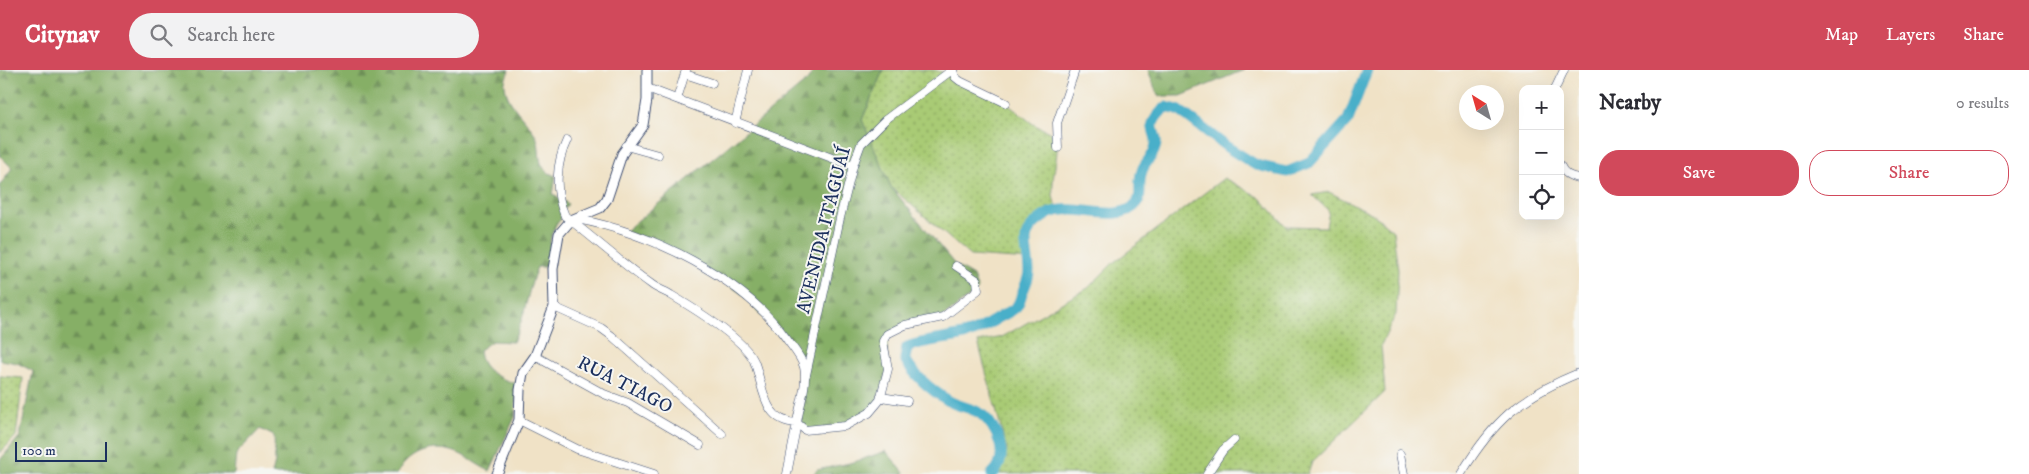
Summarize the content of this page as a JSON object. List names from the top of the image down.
{
  "streets": {
    "street": ["AVENIDA ITAGUAÍ", "RUA TIAGO"]
  },
  "scale_bar": "100 m",
  "north": "top left",
  "page": {
    "header": "Citynav",
    "search": "Search here",
    "nav": ["Map", "Layers", "Share"],
    "heading": ["Nearby", "0 results"],
    "map_buttons": ["+", "−"],
    "buttons": ["Save", "Share"],
    "scale": "100 m"
  }
}
